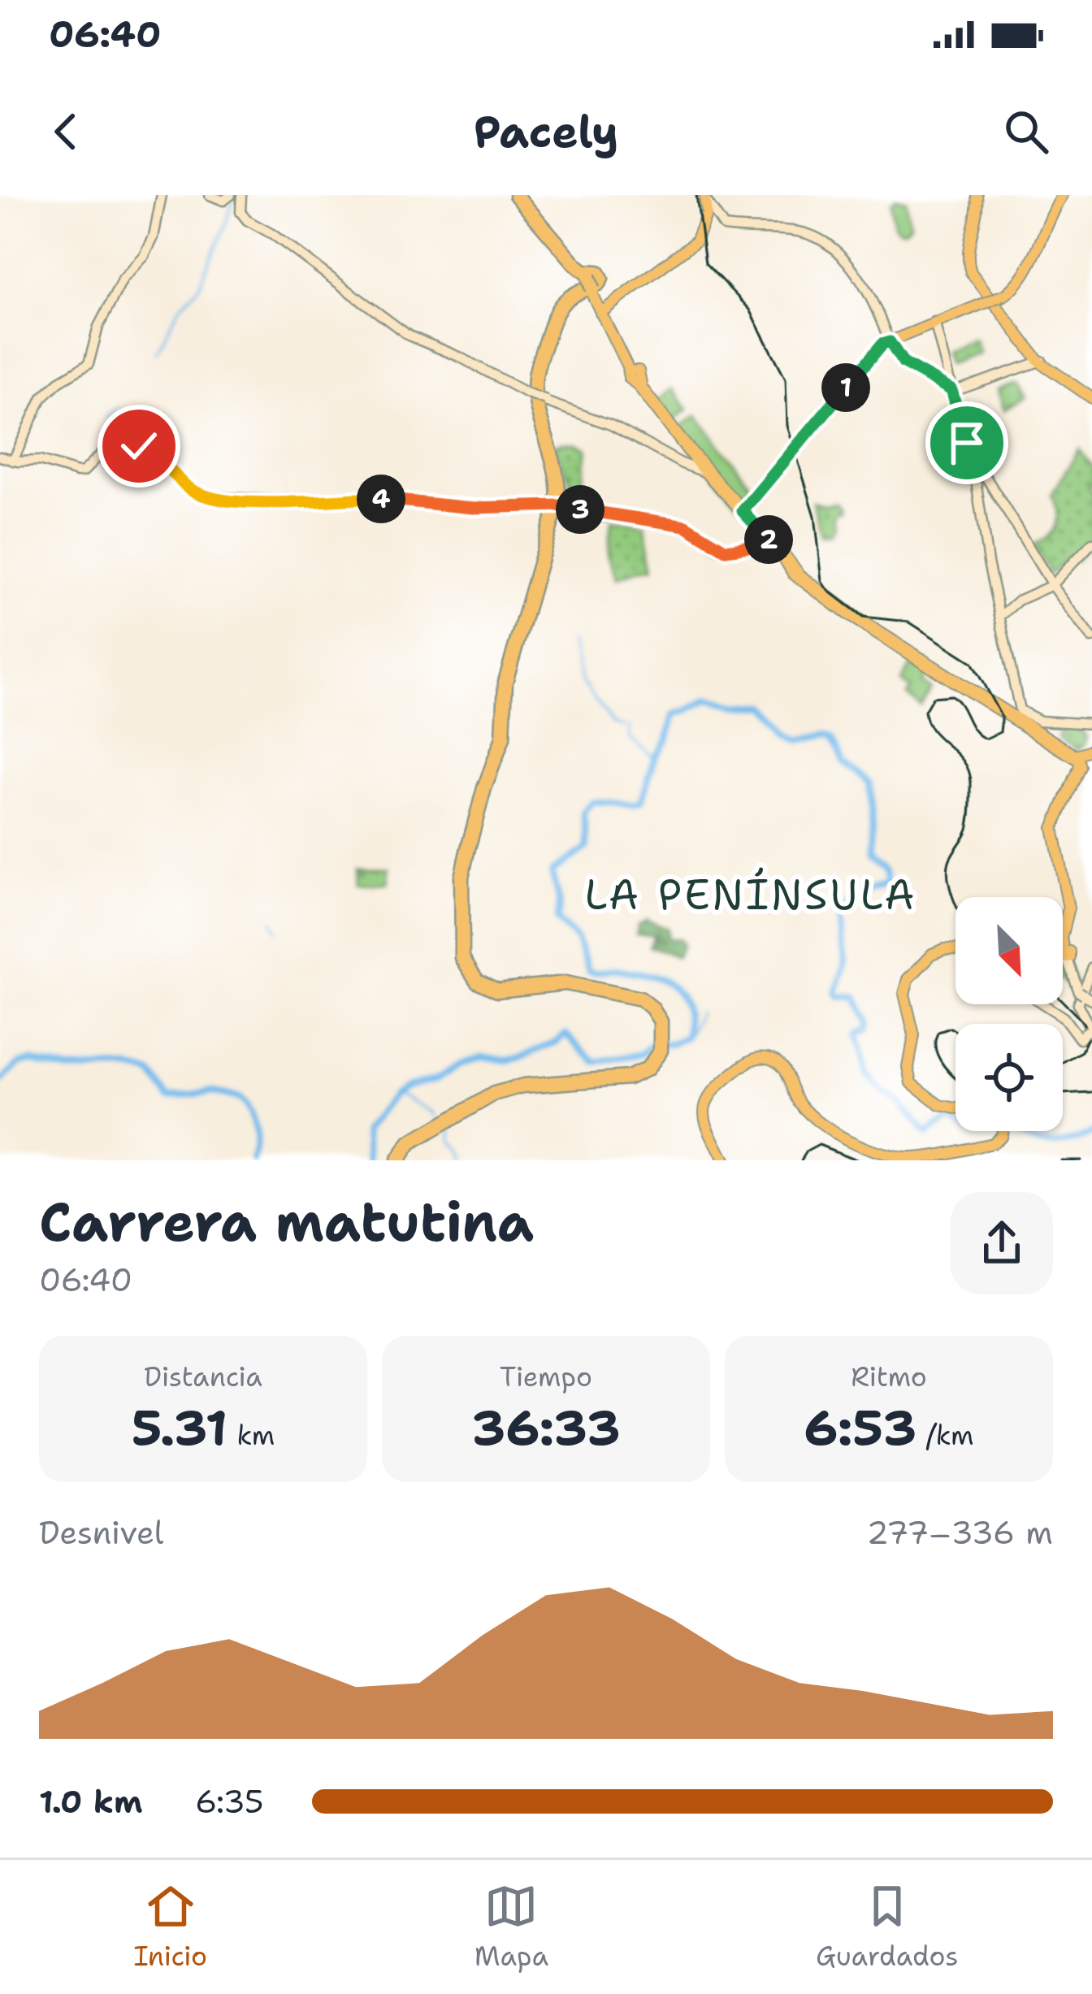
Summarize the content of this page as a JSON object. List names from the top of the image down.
{
  "districts": ["LA PENÍNSULA"],
  "north": "bottom right",
  "page": {
    "status": "06:40",
    "header": "Pacely",
    "pins": [
      "1",
      "4",
      "3",
      "2"
    ],
    "heading": ["Carrera matutina", "06:40"],
    "stats": [
      ["Distancia", "5.31 km"],
      ["Tiempo", "36:33"],
      ["Ritmo", "6:53 /km"]
    ],
    "chart": ["Desnivel", "277–336 m"],
    "list": [
      {
        "name": "1.0 km",
        "note": "6:35"
      }
    ],
    "tabs": ["Inicio", "Mapa", "Guardados"]
  }
}
